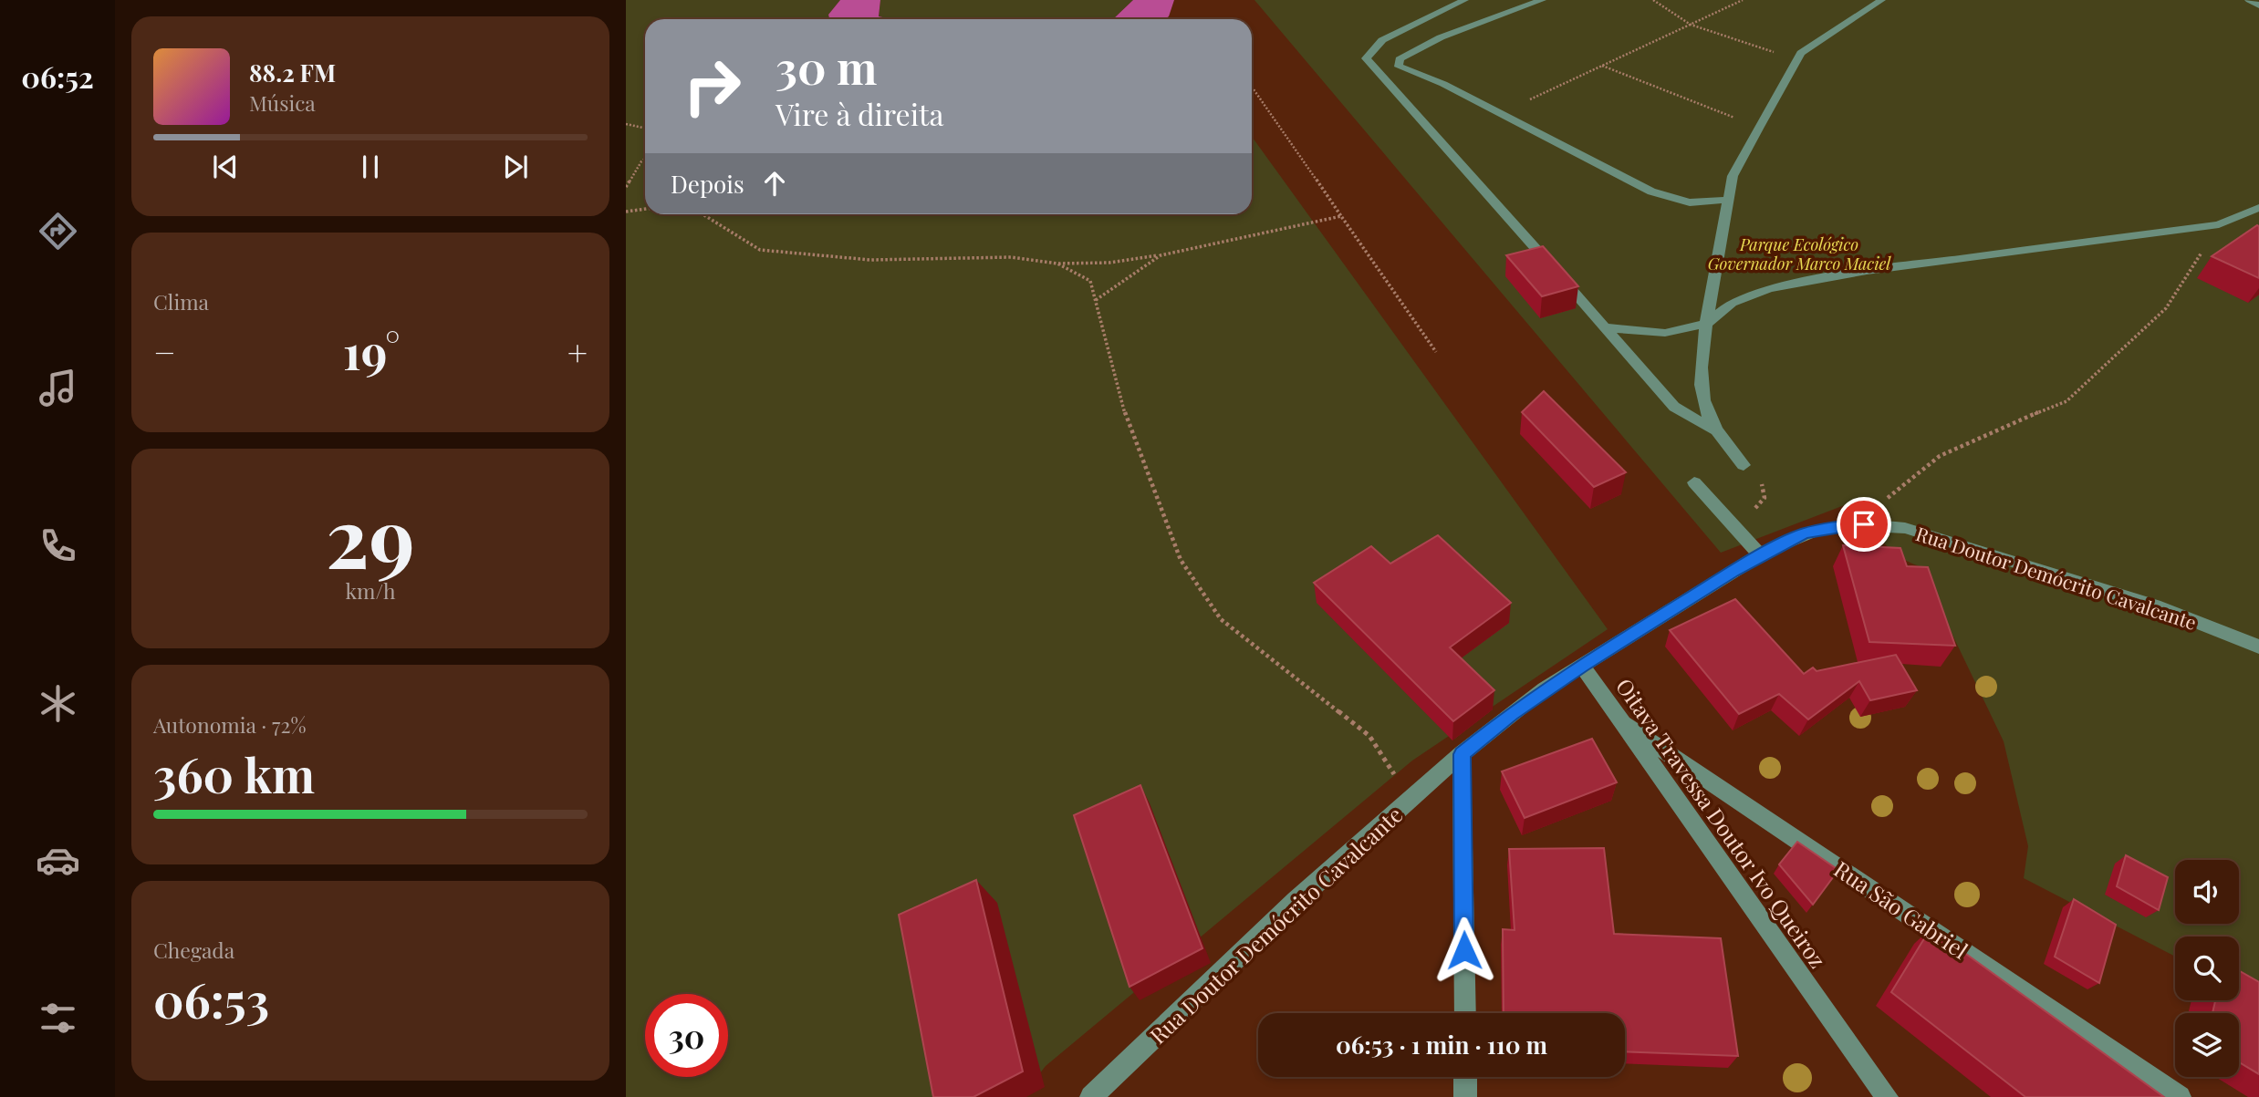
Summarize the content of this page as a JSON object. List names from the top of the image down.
{
  "streets": {
    "street": ["Rua Doutor Demócrito Cavalcante", "Oitava Travessa Doutor Ivo Queiroz", "Rua São Gabriel"]
  },
  "crossings": [
    ["Rua Doutor Demócrito Cavalcante", "Oitava Travessa Doutor Ivo Queiroz"],
    ["Oitava Travessa Doutor Ivo Queiroz", "Rua São Gabriel"]
  ],
  "parks": ["Parque Ecológico Governador Marco Maciel"],
  "page": {
    "tabs": "06:52",
    "turn": ["30 m", "Vire à direita"],
    "song": ["88.2 FM", "Música"],
    "then": "Depois",
    "tile": [
      "Clima",
      ["29", "km/h"],
      ["Autonomia · 72%", "360 km"],
      ["Chegada", "06:53"]
    ],
    "heat": ["−", "19°", "+"],
    "limit": "30",
    "trip": "06:53 · 1 min · 110 m"
  }
}
